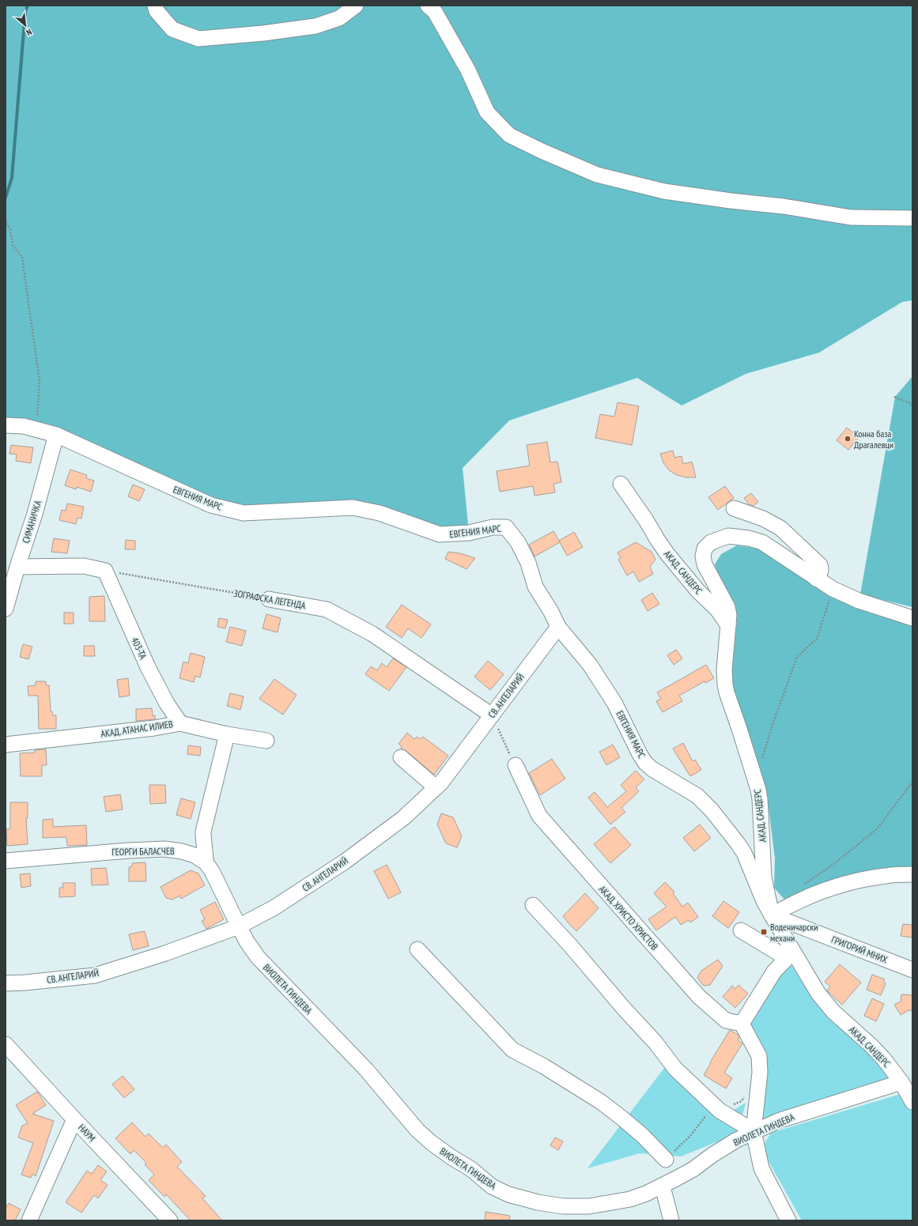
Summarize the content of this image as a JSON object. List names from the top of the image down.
{
  "streets": {
    "street": [
      "ЕВГЕНИЯ МАРС",
      "СИМАНИЧКА",
      "АКАД. САНДЕРС",
      "ЗОГРАФСКА ЛЕГЕНДА",
      "403-ТА",
      "СВ. АНГЕЛАРИЙ",
      "АКАД. АТАНАС ИЛИЕВ",
      "ГЕОРГИ БАЛАСЧЕВ",
      "АКАД. ХРИСТО ХРИСТОВ",
      "ГРИГОРИЙ МНИХ",
      "ВИОЛЕТА ГИНДЕВА",
      "НАУМ"
    ]
  },
  "crossings": [
    ["ЕВГЕНИЯ МАРС", "СИМАНИЧКА"],
    ["ЕВГЕНИЯ МАРС", "АКАД. САНДЕРС"],
    ["ЕВГЕНИЯ МАРС", "СВ. АНГЕЛАРИЙ"],
    ["ЕВГЕНИЯ МАРС", "ГРИГОРИЙ МНИХ"],
    ["АКАД. САНДЕРС", "ГРИГОРИЙ МНИХ"],
    ["АКАД. САНДЕРС", "ВИОЛЕТА ГИНДЕВА"],
    ["ЗОГРАФСКА ЛЕГЕНДА", "403-ТА"],
    ["ЗОГРАФСКА ЛЕГЕНДА", "СВ. АНГЕЛАРИЙ"],
    ["403-ТА", "АКАД. АТАНАС ИЛИЕВ"],
    ["СВ. АНГЕЛАРИЙ", "ГЕОРГИ БАЛАСЧЕВ"],
    ["СВ. АНГЕЛАРИЙ", "ВИОЛЕТА ГИНДЕВА"],
    ["ГЕОРГИ БАЛАСЧЕВ", "ВИОЛЕТА ГИНДЕВА"]
  ],
  "places": {
    "other": ["Конна база Драгалевци"],
    "transit": ["Воденичарски механи"]
  },
  "north": "bottom right"
}
